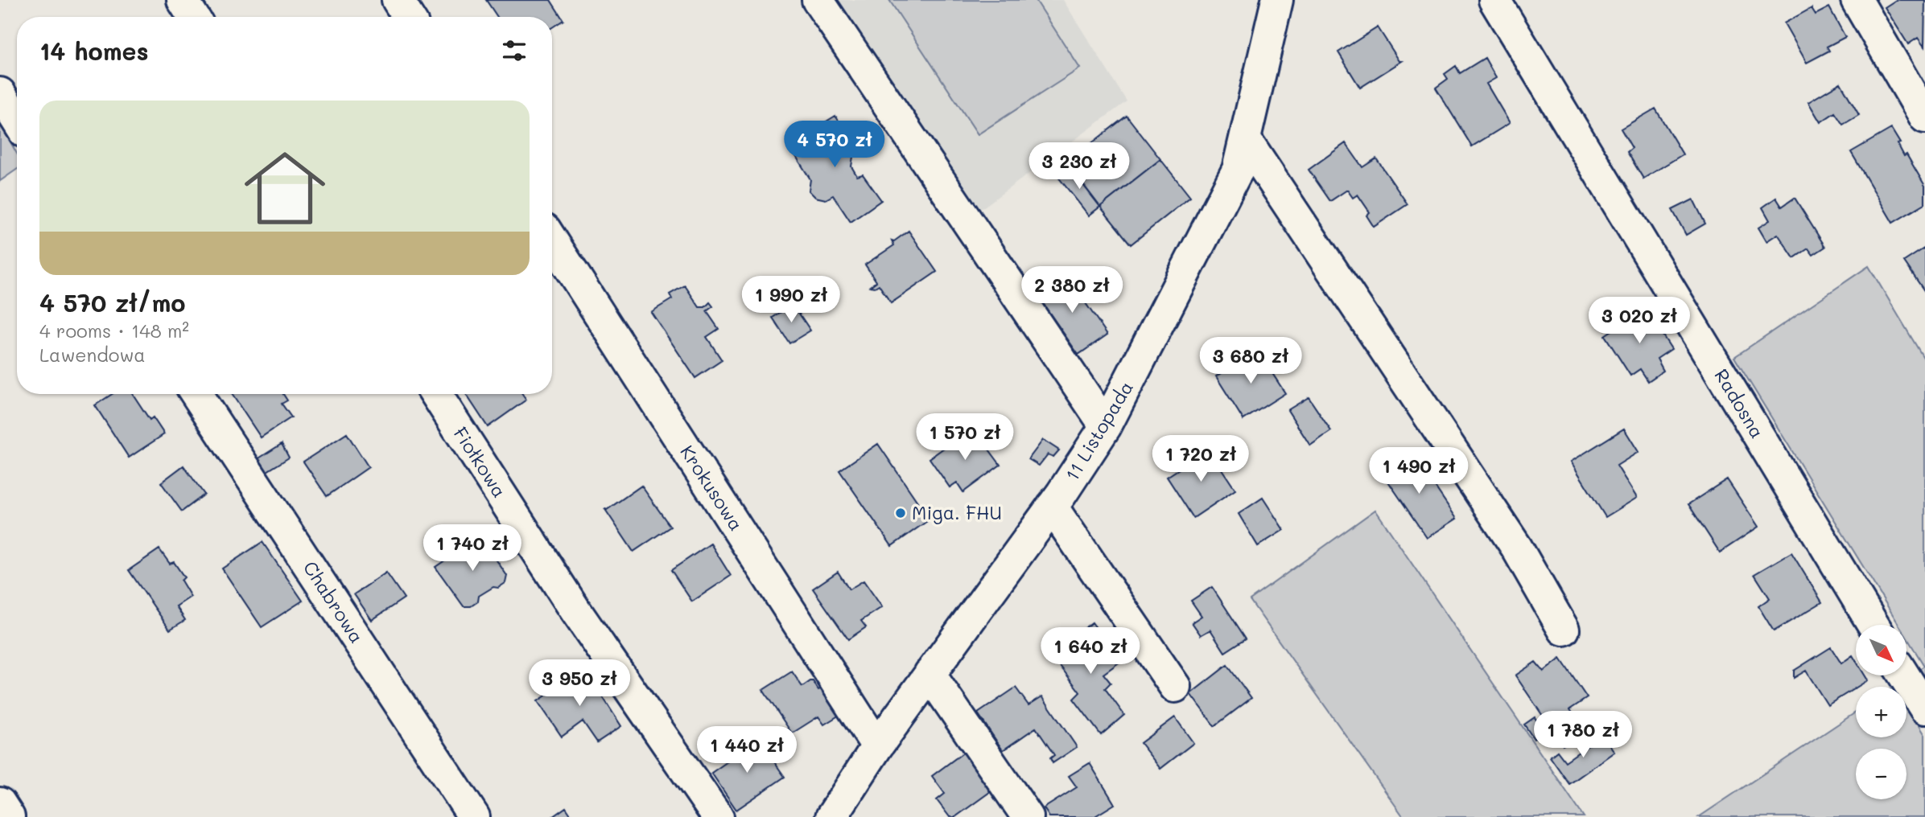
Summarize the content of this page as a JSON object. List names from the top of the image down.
{
  "streets": {
    "street": [
      "Radosna",
      "11 Listopada",
      "Fiołkowa",
      "Krokusowa",
      "Chabrowa"
    ]
  },
  "crossings": [
    ["11 Listopada", "Krokusowa"]
  ],
  "places": ["Miga. FHU"],
  "north": "bottom right",
  "page": {
    "heading": "14 homes",
    "list": [
      {
        "name": "4 570 zł/mo",
        "note": "4 rooms · 148 m² · Lawendowa"
      }
    ],
    "price": [
      "4 570 zł",
      "3 230 zł",
      "2 380 zł",
      "1 990 zł",
      "3 020 zł",
      "3 680 zł",
      "1 570 zł",
      "1 720 zł",
      "1 490 zł",
      "1 740 zł",
      "1 640 zł",
      "3 950 zł",
      "1 780 zł",
      "1 440 zł"
    ],
    "map_buttons": ["+", "−"]
  }
}
